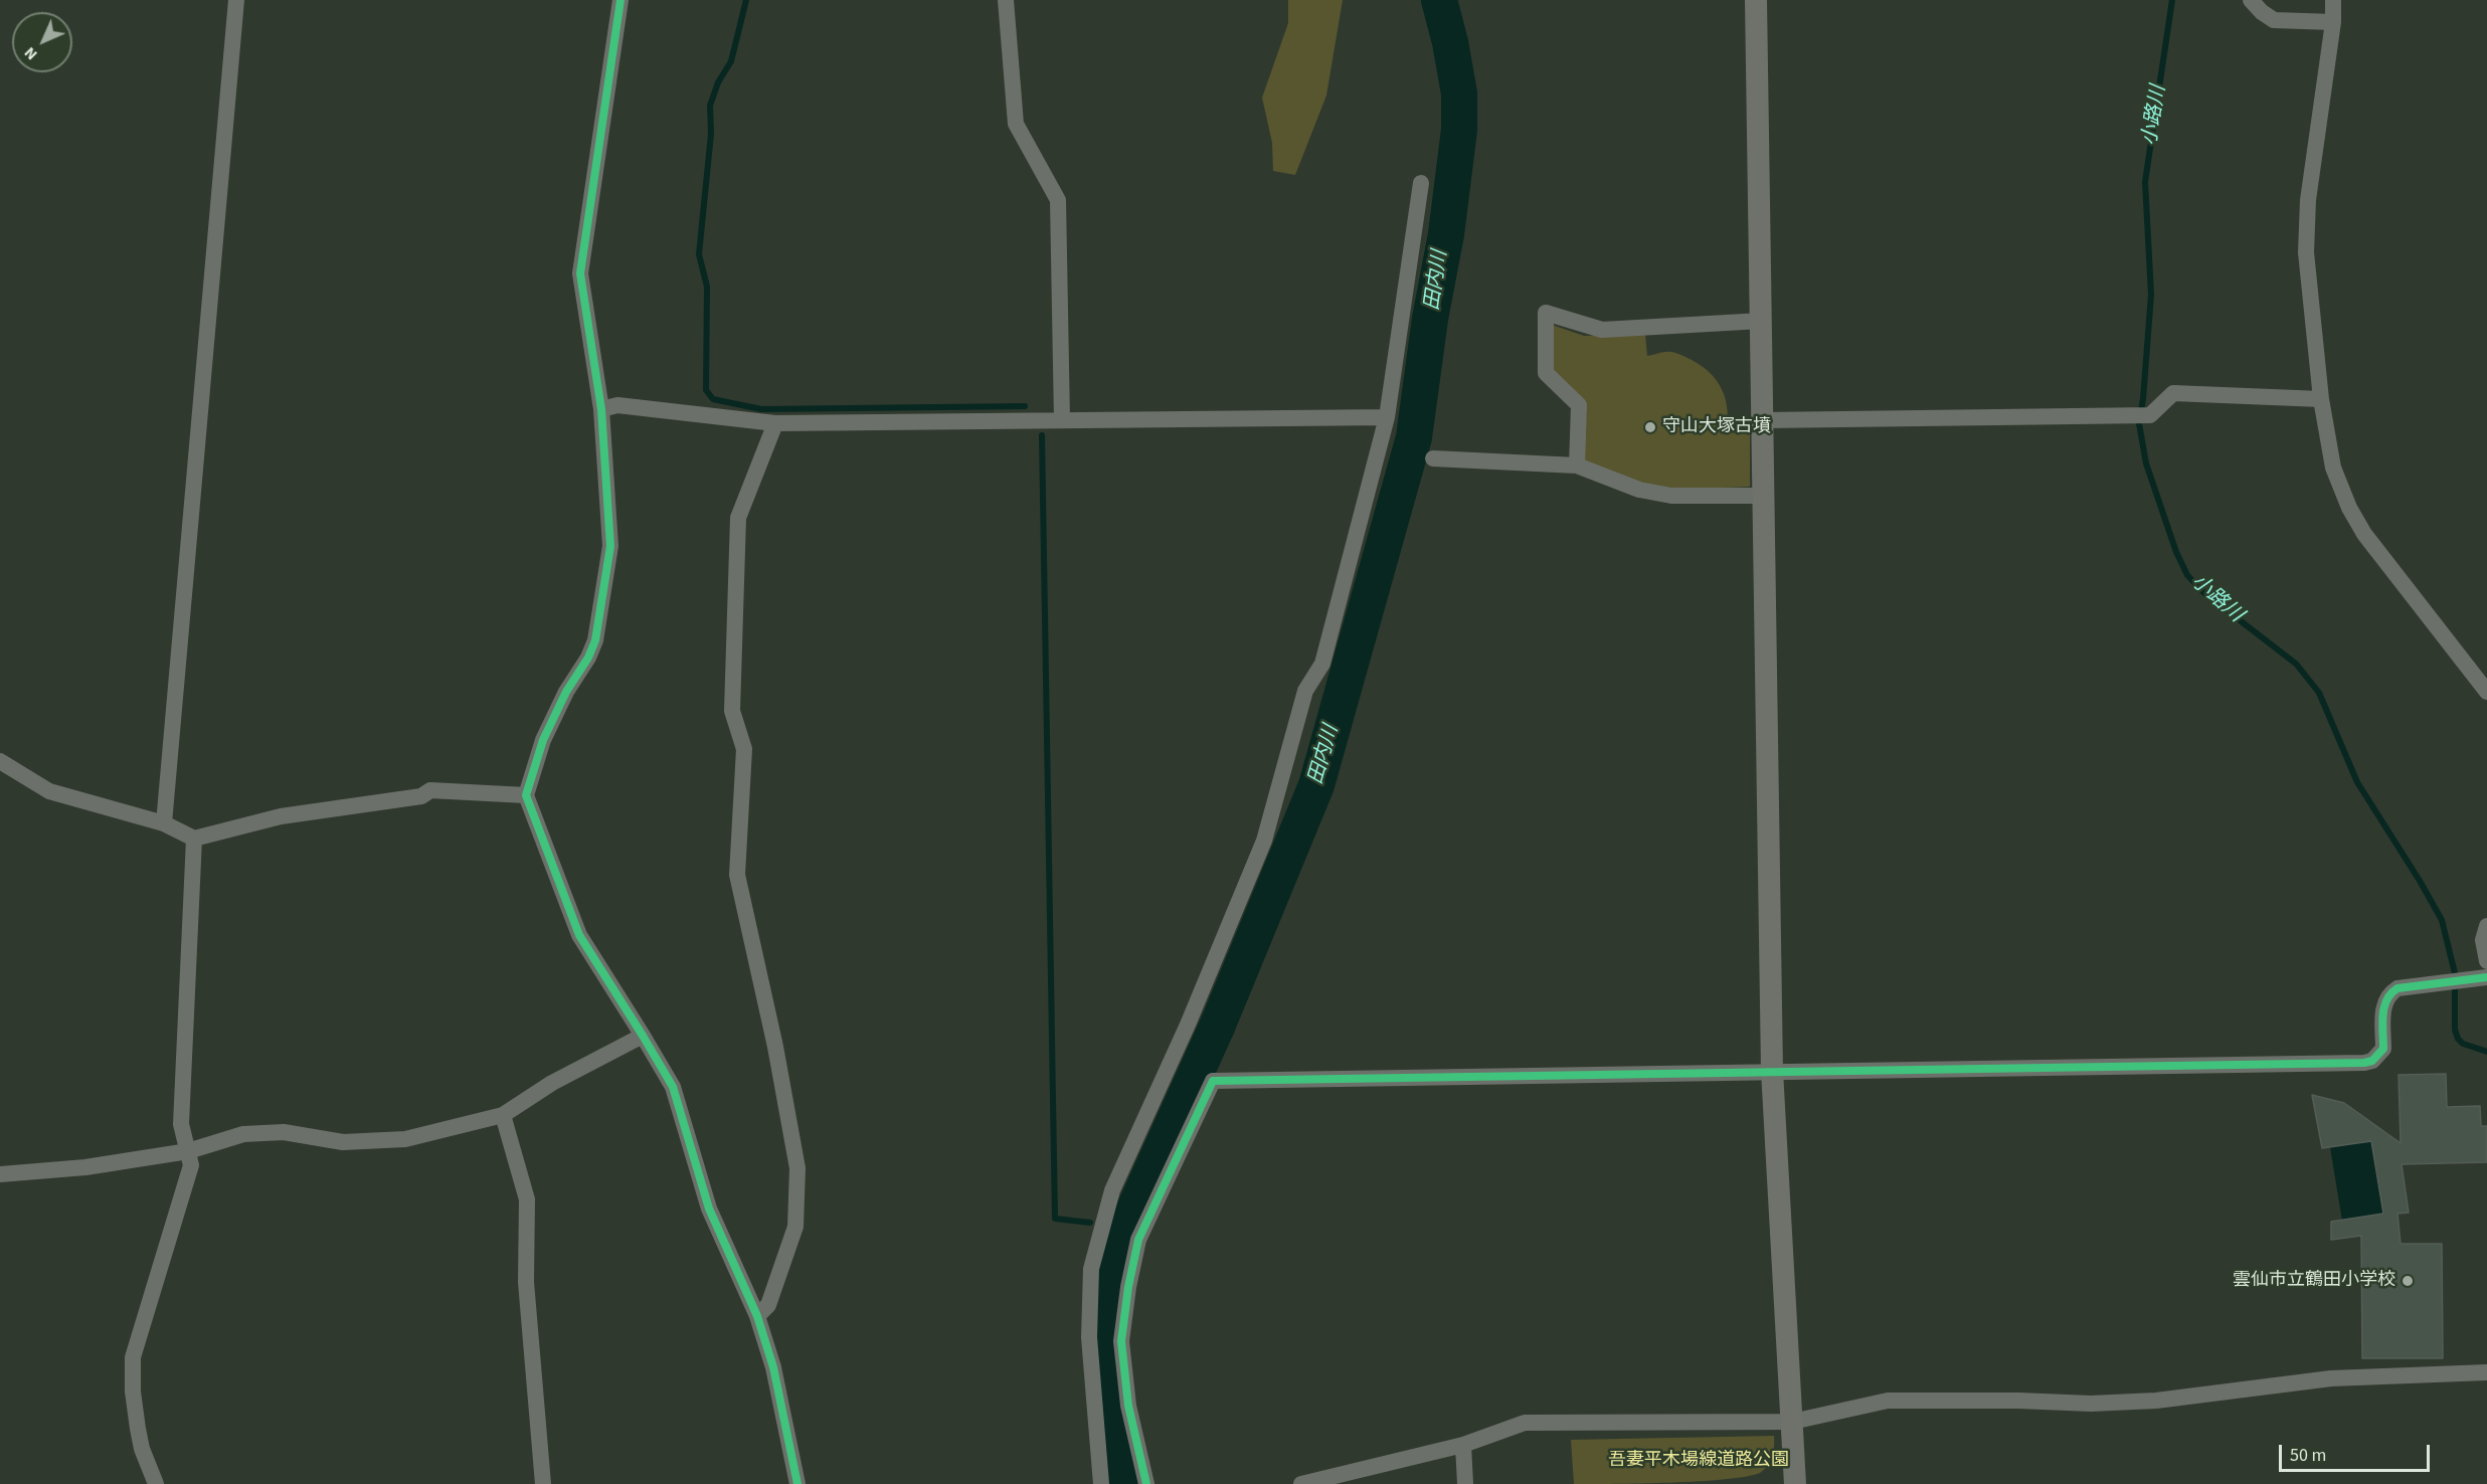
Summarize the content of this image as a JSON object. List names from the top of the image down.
{
  "water": ["小路川", "田内川"],
  "parks": ["吾妻平木場線道路公園"],
  "places": ["守山大塚古墳", "雲仙市立鶴田小学校"],
  "scale_bar": "50 m",
  "north": "bottom left"
}
